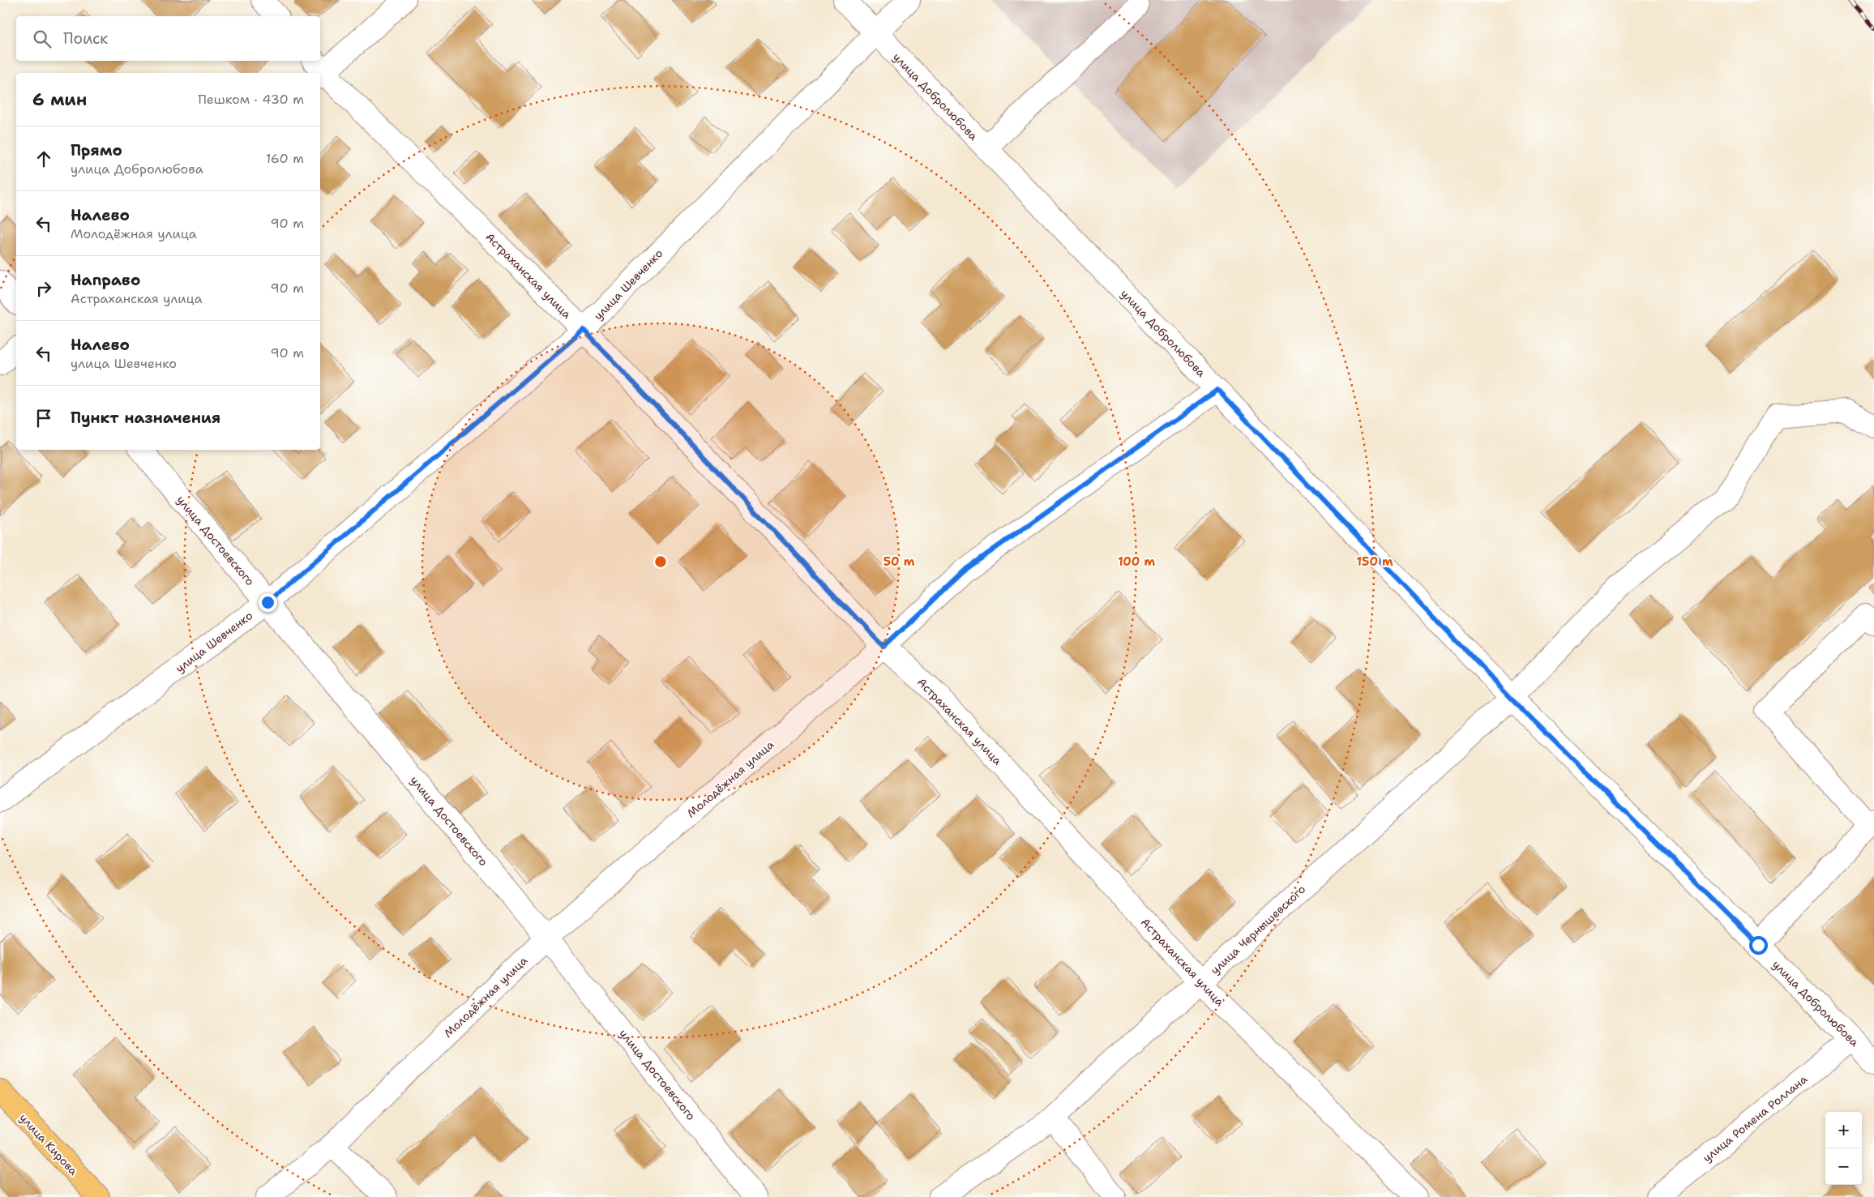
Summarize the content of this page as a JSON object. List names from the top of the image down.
{
  "streets": {
    "main road": ["улица Кирова"],
    "street": [
      "улица Добролюбова",
      "Астраханская улица",
      "улица Шевченко",
      "улица Достоевского",
      "Молодёжная улица",
      "улица Чернышевского",
      "улица Ромена Роллана"
    ]
  },
  "crossings": [
    ["улица Добролюбова", "улица Шевченко"],
    ["улица Добролюбова", "Молодёжная улица"],
    ["улица Добролюбова", "улица Чернышевского"],
    ["улица Добролюбова", "улица Ромена Роллана"],
    ["Астраханская улица", "улица Шевченко"],
    ["Астраханская улица", "Молодёжная улица"],
    ["Астраханская улица", "улица Чернышевского"],
    ["улица Шевченко", "улица Достоевского"],
    ["улица Достоевского", "Молодёжная улица"]
  ],
  "page": {
    "search": "Поиск",
    "heading": ["6 мин", "Пешком · 430 m"],
    "list": [
      ["Прямо", "улица Добролюбова", "160 m"],
      ["Налево", "Молодёжная улица", "90 m"],
      ["Направо", "Астраханская улица", "90 m"],
      ["Налево", "улица Шевченко", "90 m"],
      "Пункт назначения"
    ],
    "map_buttons": ["+", "−"]
  },
  "rings": ["50 m", "100 m", "150 m"]
}
